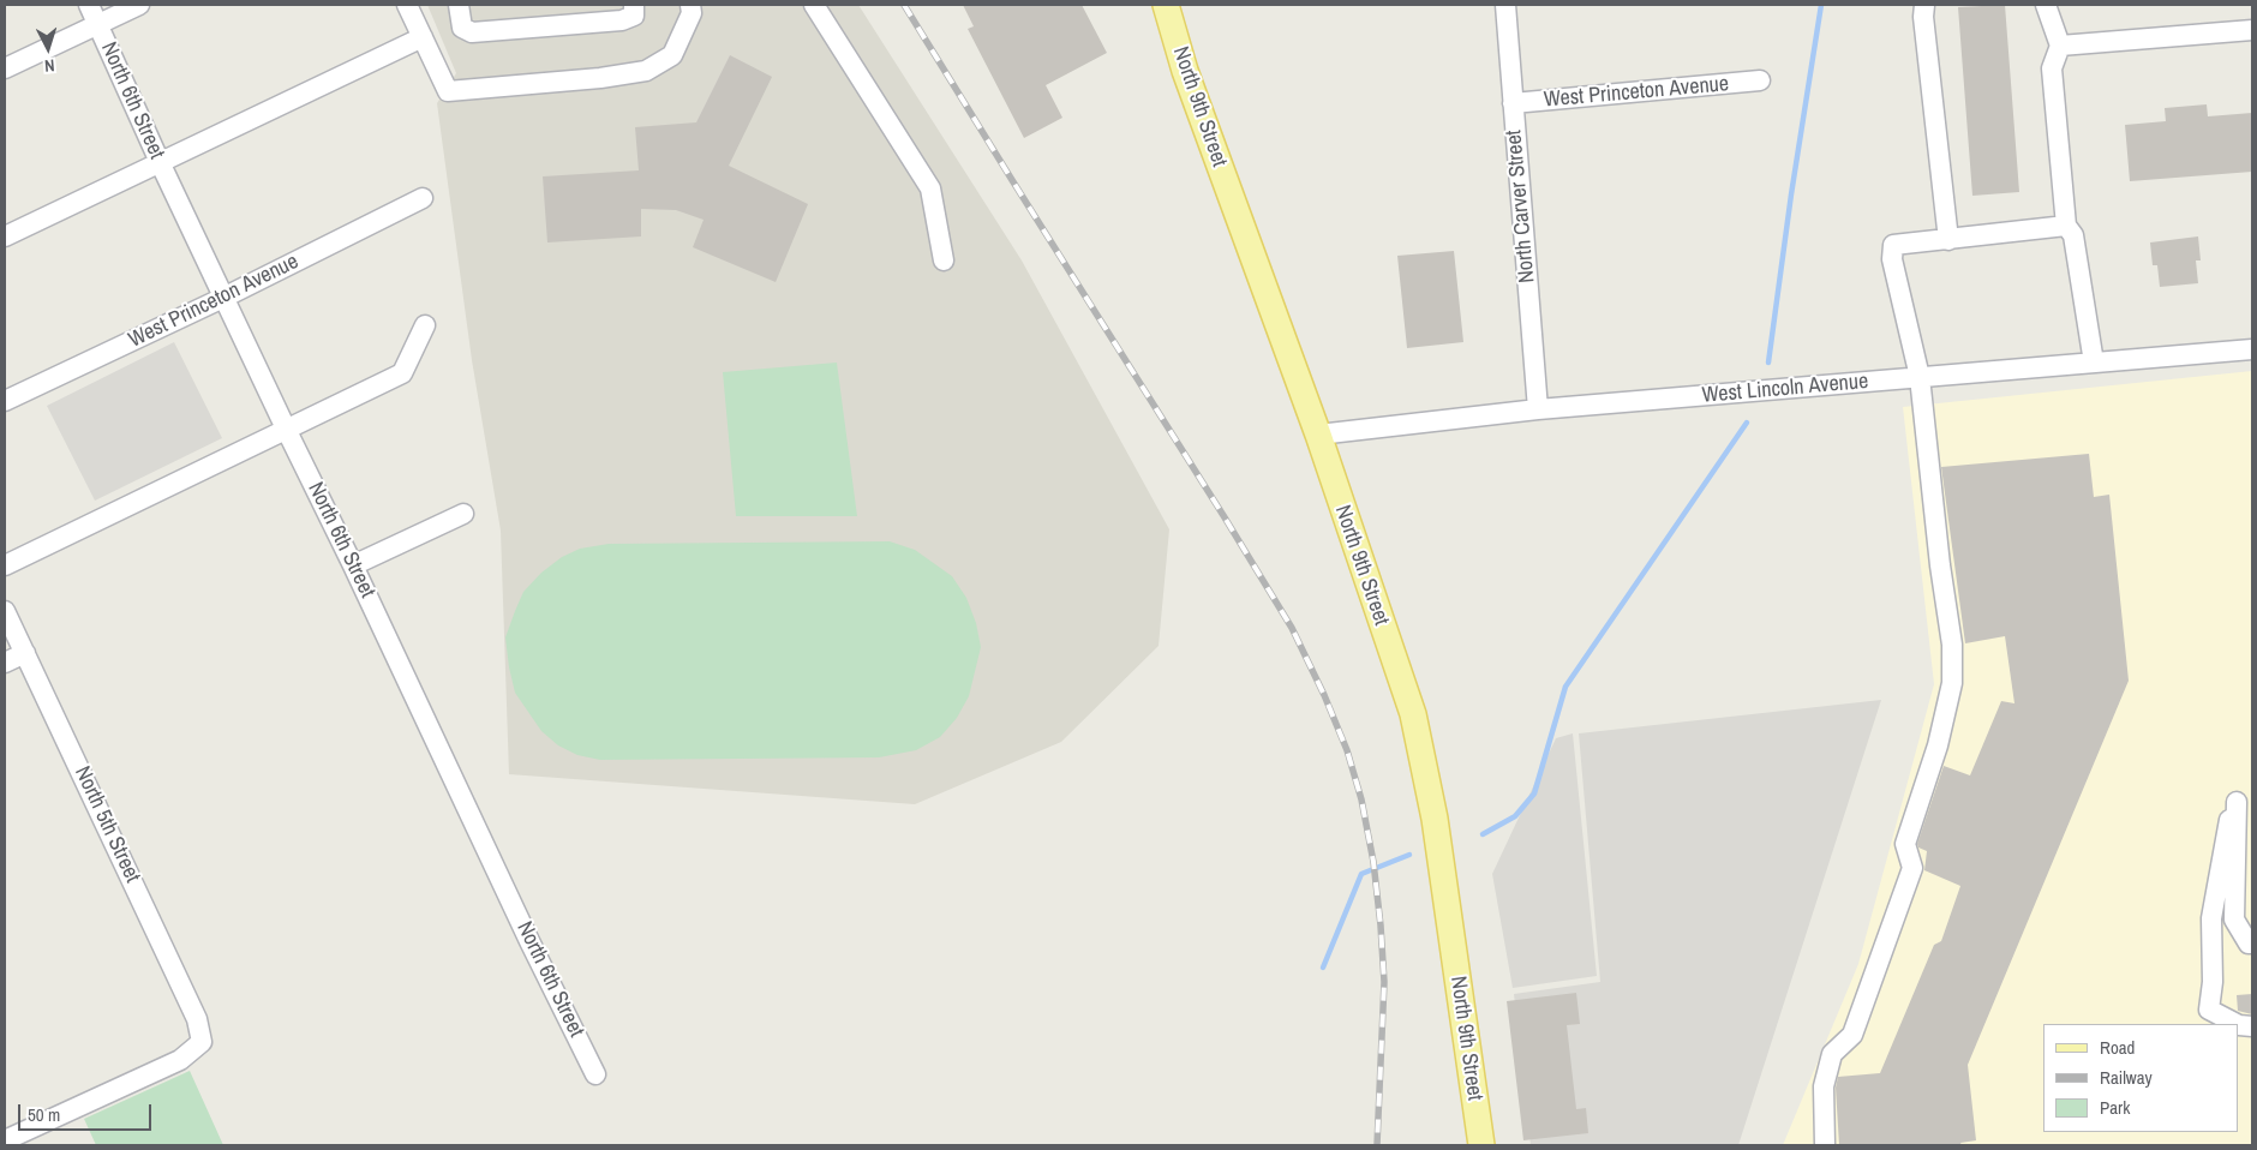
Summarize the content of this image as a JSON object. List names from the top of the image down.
{
  "streets": {
    "main road": ["North 9th Street"],
    "street": [
      "West Princeton Avenue",
      "North 6th Street",
      "North Carver Street",
      "West Lincoln Avenue",
      "North 5th Street"
    ]
  },
  "crossings": [
    ["West Princeton Avenue", "North 6th Street"],
    ["West Princeton Avenue", "North Carver Street"],
    ["North 9th Street", "West Lincoln Avenue"],
    ["North Carver Street", "West Lincoln Avenue"]
  ],
  "legend": ["Road", "Railway", "Park"],
  "scale_bar": "50 m",
  "north": "bottom"
}
